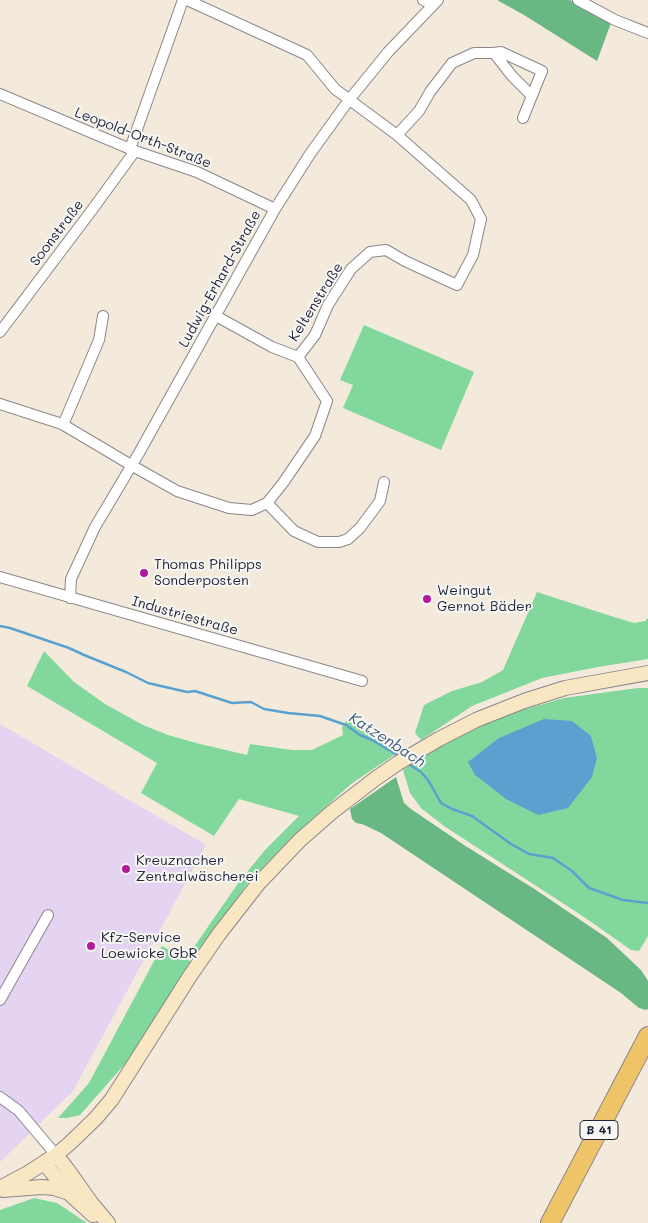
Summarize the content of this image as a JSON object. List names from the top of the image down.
{
  "streets": {
    "highway": ["B 41"],
    "street": [
      "Leopold-Orth-Straße",
      "Soonstraße",
      "Ludwig-Erhard-Straße",
      "Keltenstraße",
      "Industriestraße"
    ]
  },
  "crossings": [
    ["Leopold-Orth-Straße", "Soonstraße"],
    ["Leopold-Orth-Straße", "Ludwig-Erhard-Straße"],
    ["Soonstraße", "Keltenstraße"],
    ["Ludwig-Erhard-Straße", "Keltenstraße"],
    ["Ludwig-Erhard-Straße", "Industriestraße"]
  ],
  "water": ["Katzenbach"],
  "places": [
    "Thomas Philipps Sonderposten",
    "Weingut Gernot Bäder",
    "Kreuznacher Zentralwäscherei",
    "Kfz-Service Loewicke GbR"
  ]
}
